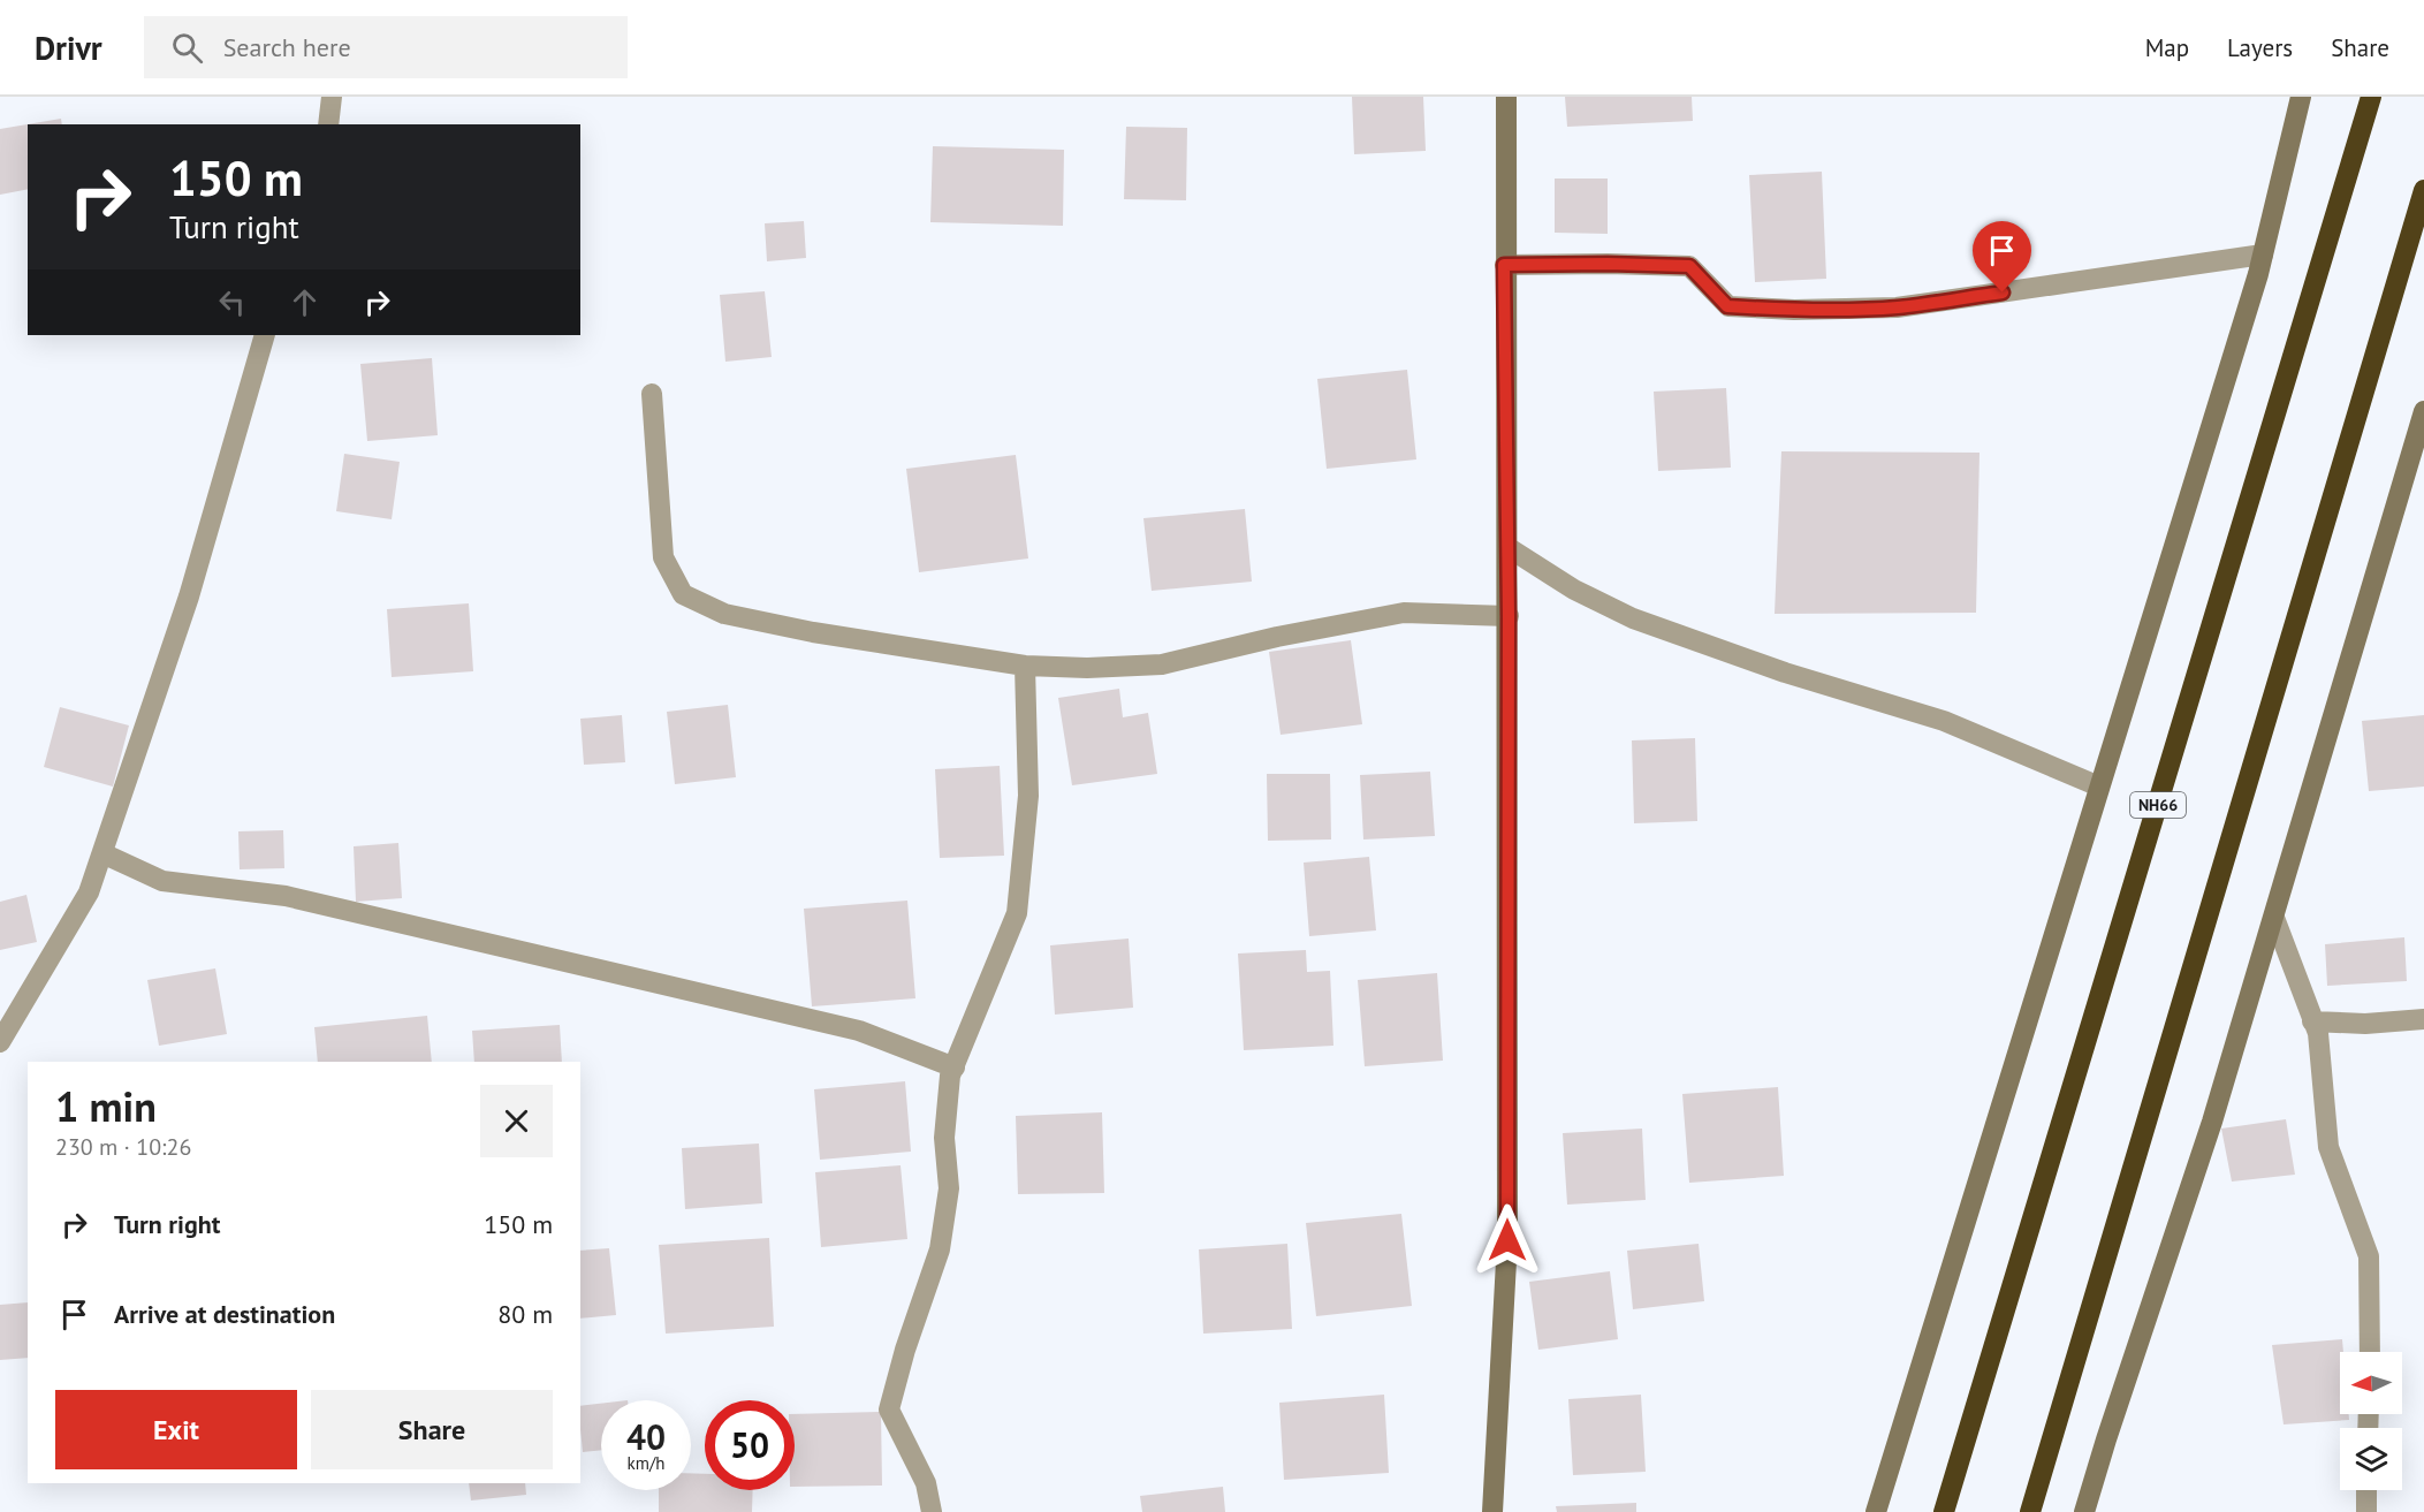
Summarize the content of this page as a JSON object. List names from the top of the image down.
{
  "streets": {
    "highway": ["NH66"]
  },
  "north": "left",
  "page": {
    "header": "Drivr",
    "search": "Search here",
    "nav": ["Map", "Layers", "Share"],
    "turn": ["150 m", "Turn right"],
    "heading": ["1 min", "230 m · 10:26"],
    "list": [
      {
        "name": "Turn right",
        "value": "150 m"
      },
      {
        "name": "Arrive at destination",
        "value": "80 m"
      }
    ],
    "buttons": ["Exit", "Share"],
    "speed": "40 km/h",
    "limit": "50"
  }
}
